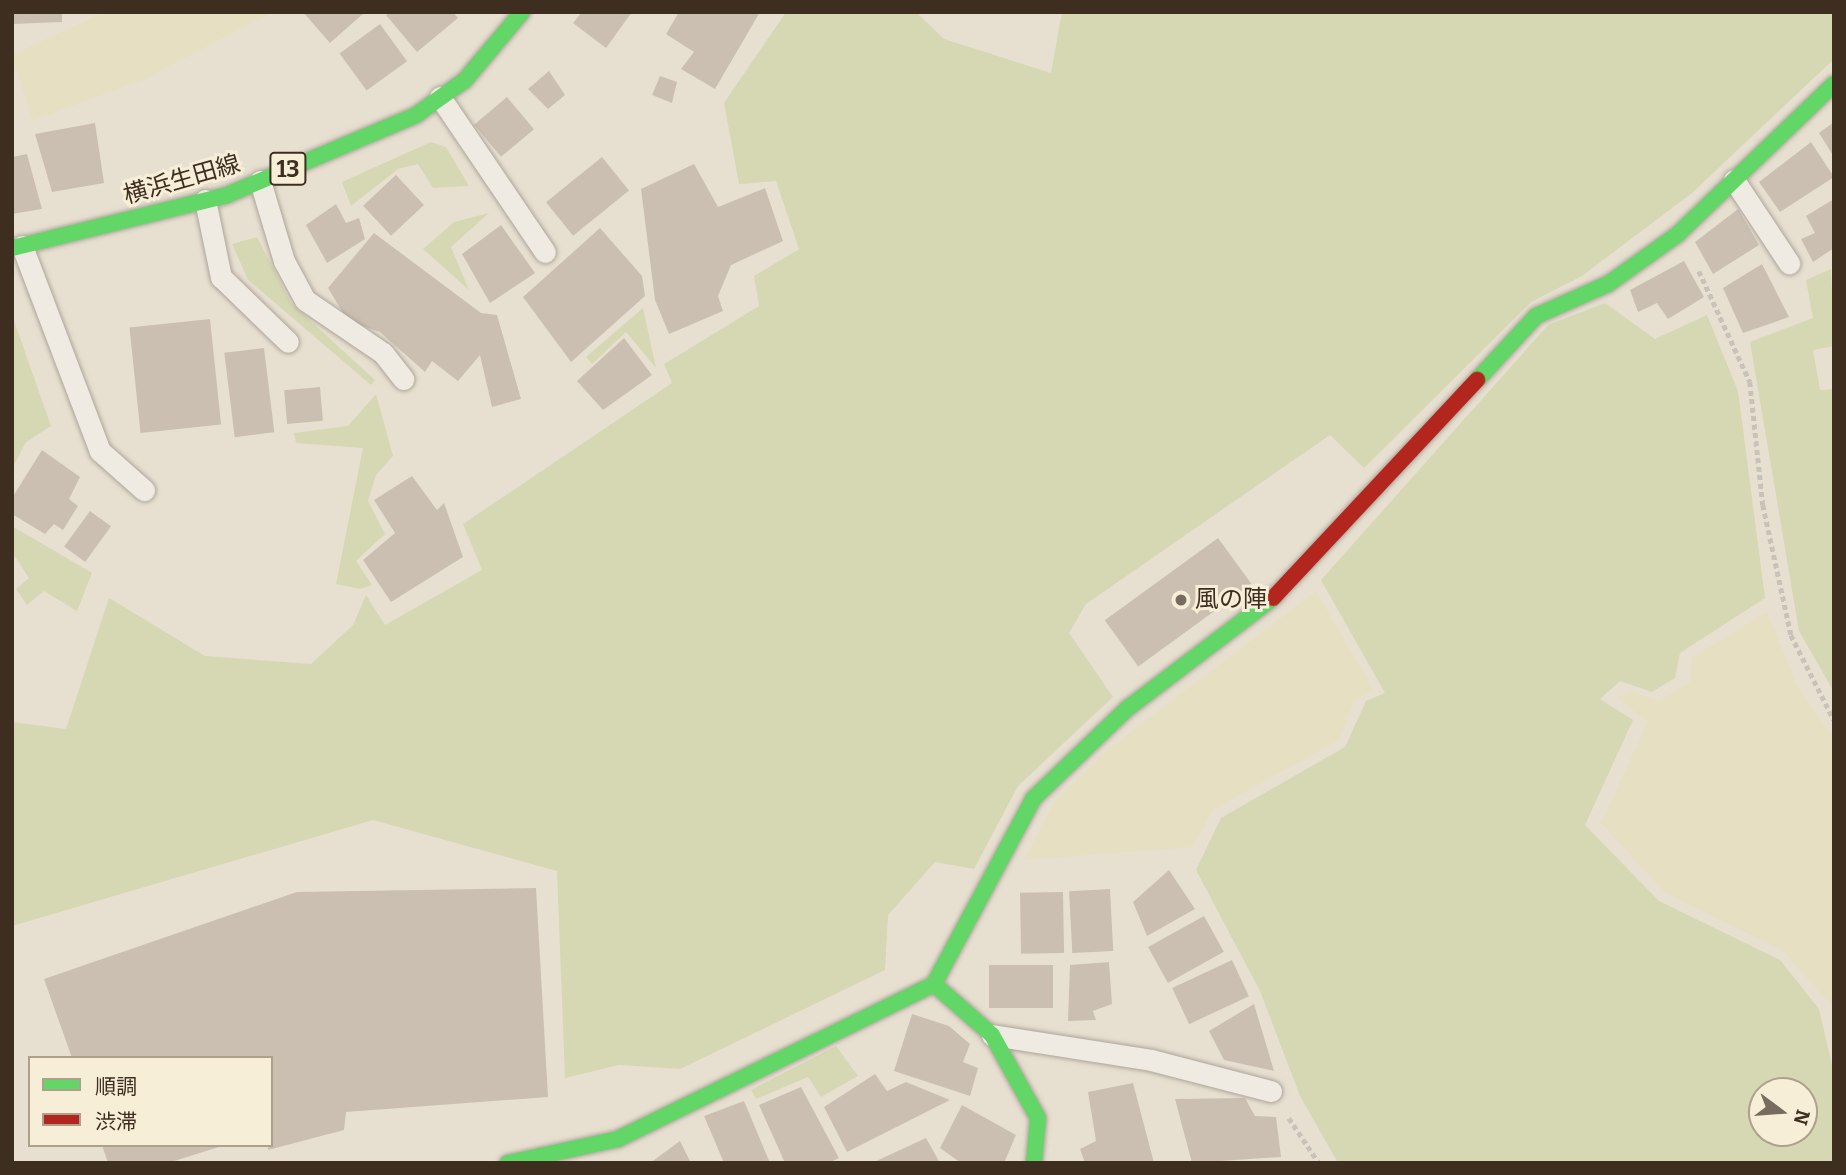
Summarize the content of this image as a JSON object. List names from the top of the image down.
{
  "streets": {
    "street": ["13", "横浜生田線"]
  },
  "places": ["風の陣"],
  "legend": ["順調", "渋滞"],
  "north": "right"
}
